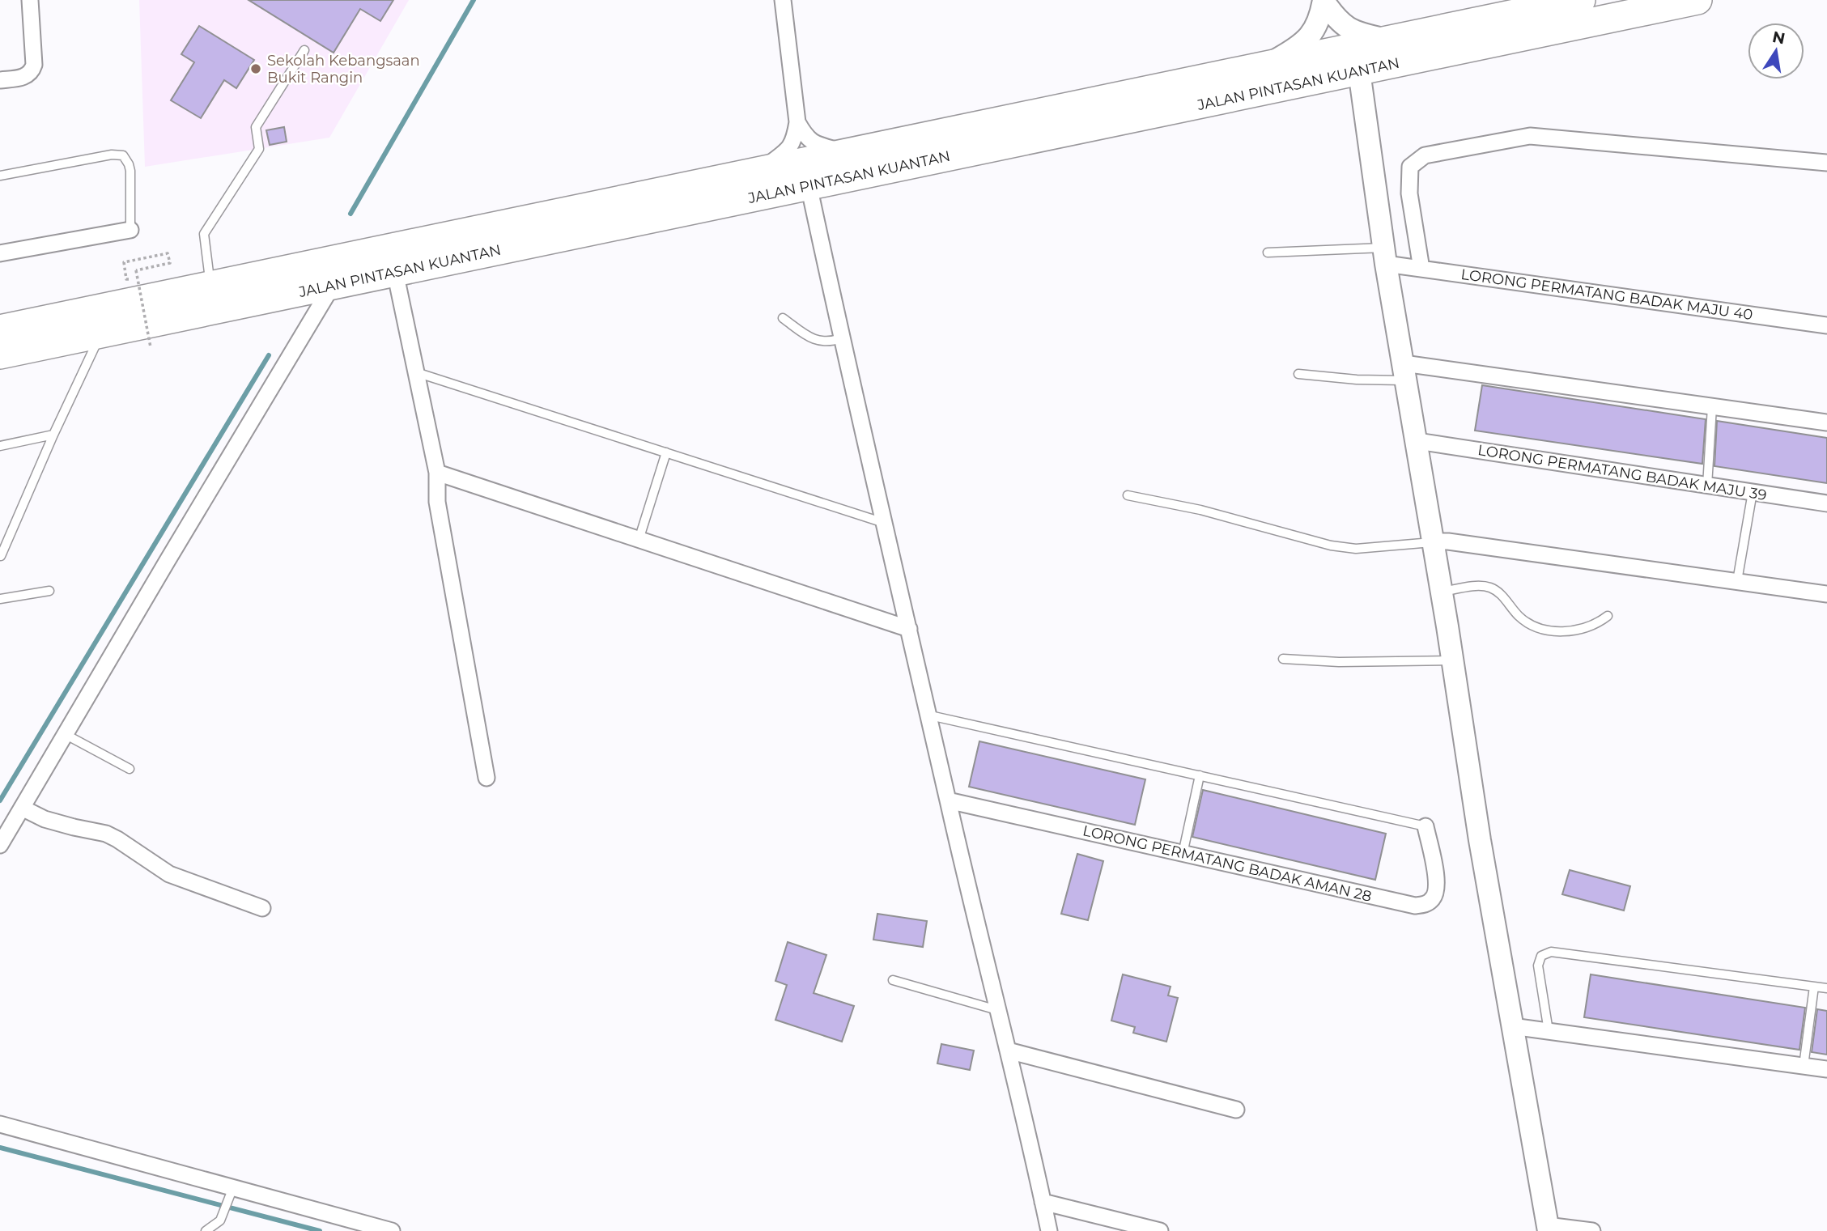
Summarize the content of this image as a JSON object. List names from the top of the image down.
{
  "streets": {
    "highway": ["JALAN PINTASAN KUANTAN"],
    "street": ["LORONG PERMATANG BADAK MAJU 40", "LORONG PERMATANG BADAK MAJU 39", "LORONG PERMATANG BADAK AMAN 28"]
  },
  "places": ["Sekolah Kebangsaan Bukit Rangin"],
  "north": "top"
}
